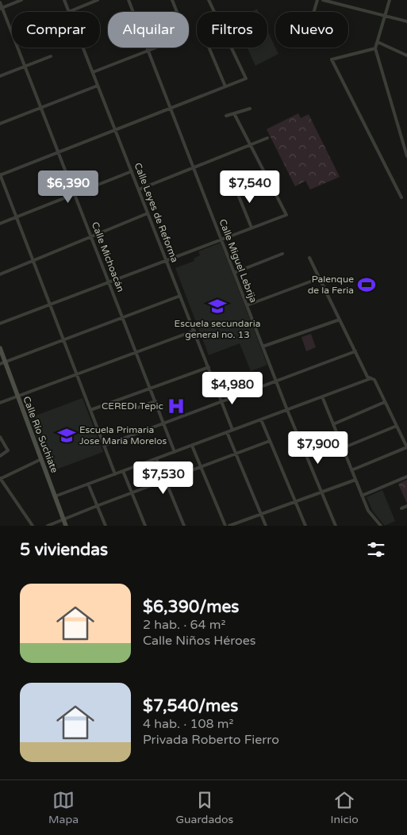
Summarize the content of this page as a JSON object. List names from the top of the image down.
{
  "streets": {
    "main road": ["Calle Río Suchiate"],
    "street": ["Calle Leyes de Reforma", "Calle Michoacán", "Calle Miguel Lebrija"]
  },
  "places": {
    "sports": ["Palenque de la Feria"],
    "school or university": ["Escuela secundaria general no. 13", "Escuela Primaria Jose Maria Morelos"],
    "hospital": ["CEREDI Tepic"]
  },
  "page": {
    "chip": [
      "Comprar",
      "Alquilar",
      "Filtros",
      "Nuevo"
    ],
    "price": [
      "$6,390",
      "$7,540",
      "$4,980",
      "$7,900",
      "$7,530"
    ],
    "heading": "5 viviendas",
    "list": [
      {
        "name": "$6,390/mes",
        "note": "2 hab. · 64 m² · Calle Niños Héroes"
      },
      {
        "name": "$7,540/mes",
        "note": "4 hab. · 108 m² · Privada Roberto Fierro"
      }
    ],
    "tabs": ["Mapa", "Guardados", "Inicio"]
  }
}
